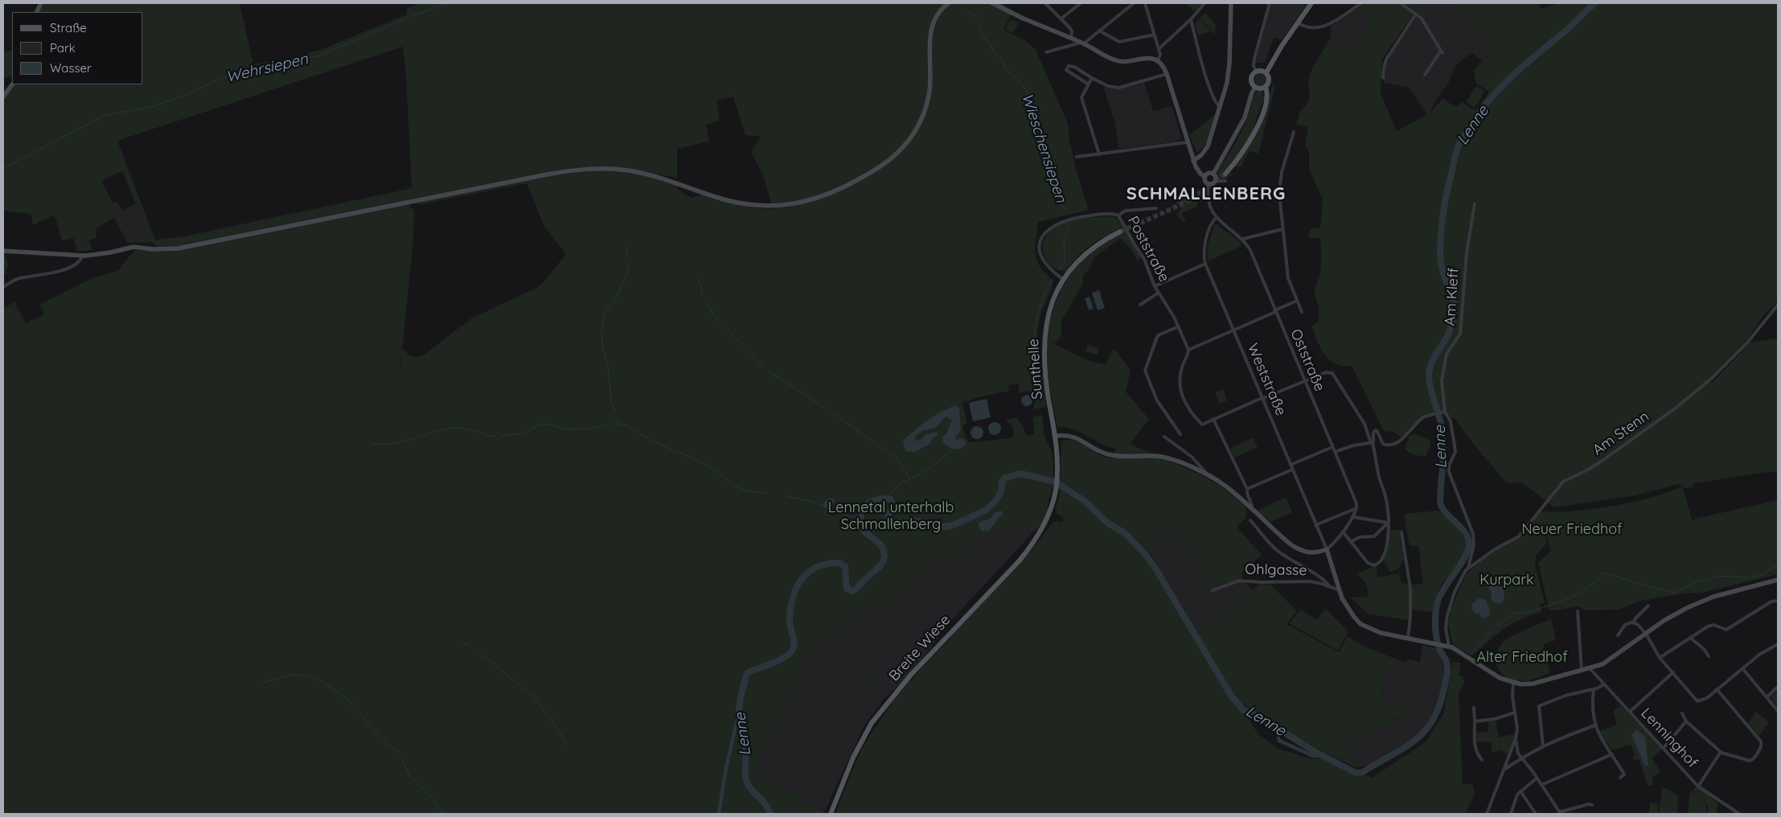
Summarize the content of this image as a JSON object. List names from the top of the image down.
{
  "streets": {
    "main road": ["Sunthelle", "Breite Wiese"],
    "street": [
      "Poststraße",
      "Am Kleff",
      "Oststraße",
      "Weststraße",
      "Am Stenn",
      "Ohlgasse",
      "Lenninghof"
    ]
  },
  "crossings": [
    ["Poststraße", "Sunthelle"],
    ["Am Kleff", "Am Stenn"],
    ["Oststraße", "Weststraße"],
    ["Sunthelle", "Breite Wiese"]
  ],
  "districts": ["SCHMALLENBERG"],
  "water": ["Wehrsiepen", "Lenne", "Wieschensiepen"],
  "parks": [
    "Lennetal unterhalb Schmallenberg",
    "Neuer Friedhof",
    "Kurpark",
    "Alter Friedhof"
  ],
  "legend": ["Straße", "Park", "Wasser"]
}
